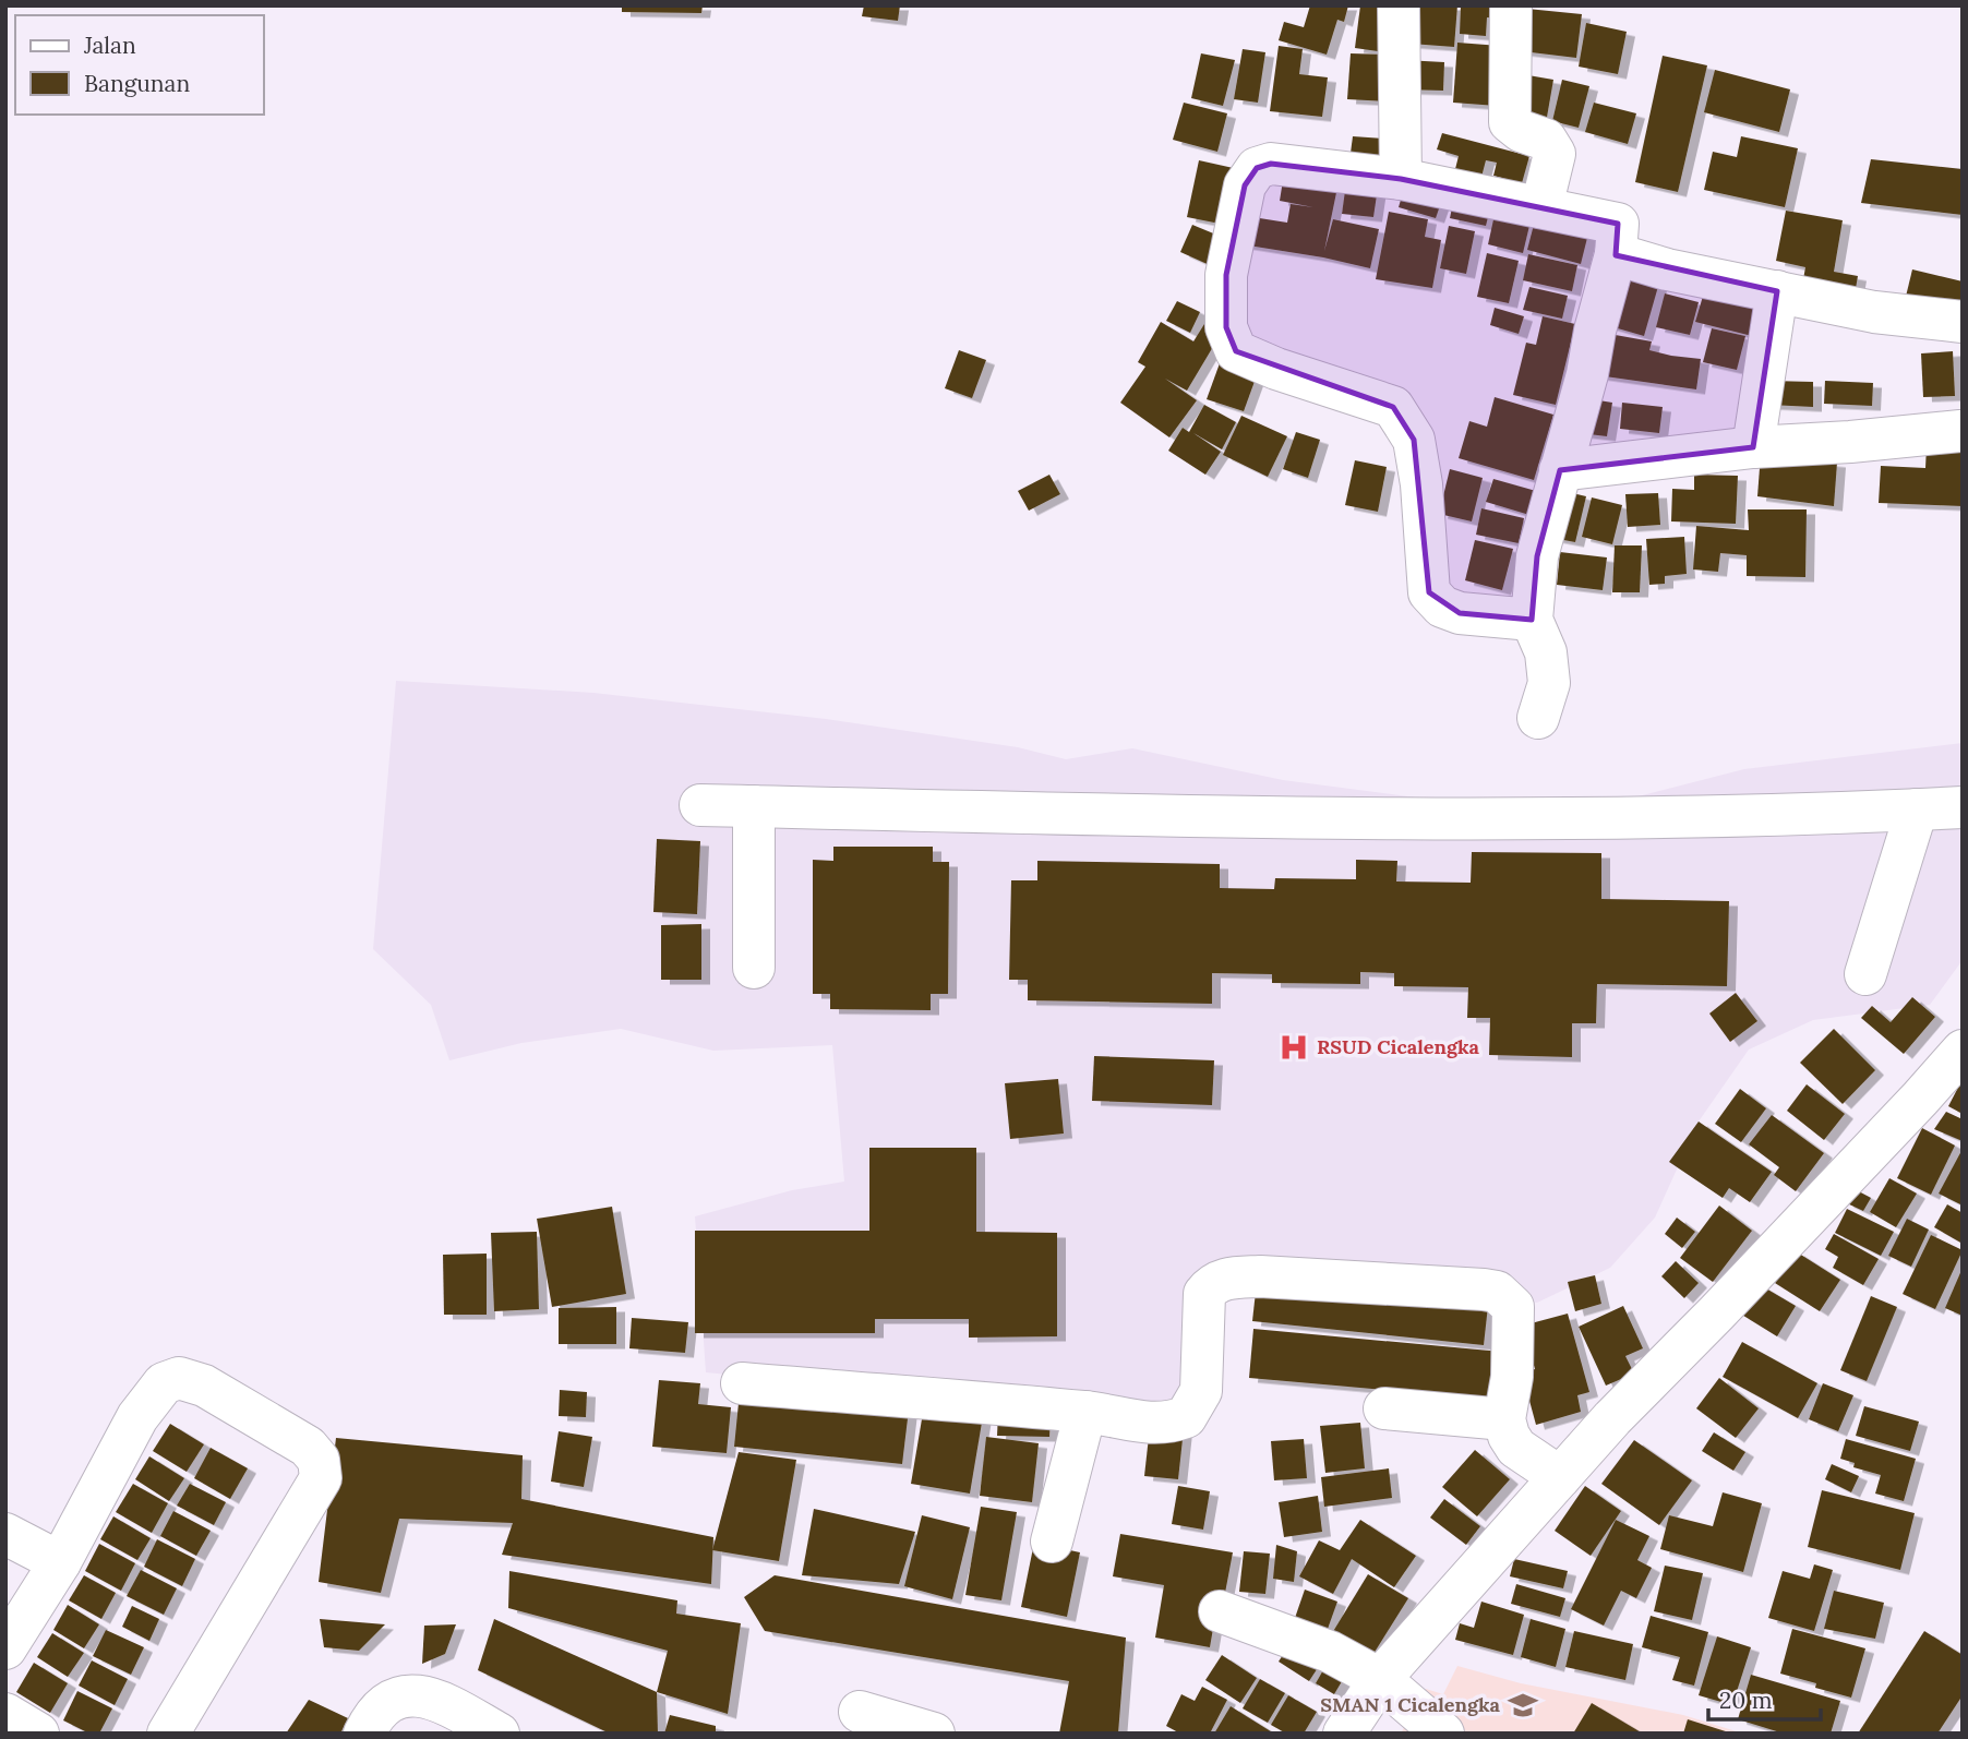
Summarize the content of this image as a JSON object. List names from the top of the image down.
{
  "places": {
    "hospital": ["RSUD Cicalengka"],
    "school or university": ["SMAN 1 Cicalengka"]
  },
  "legend": ["Jalan", "Bangunan"],
  "scale_bar": "20 m"
}
